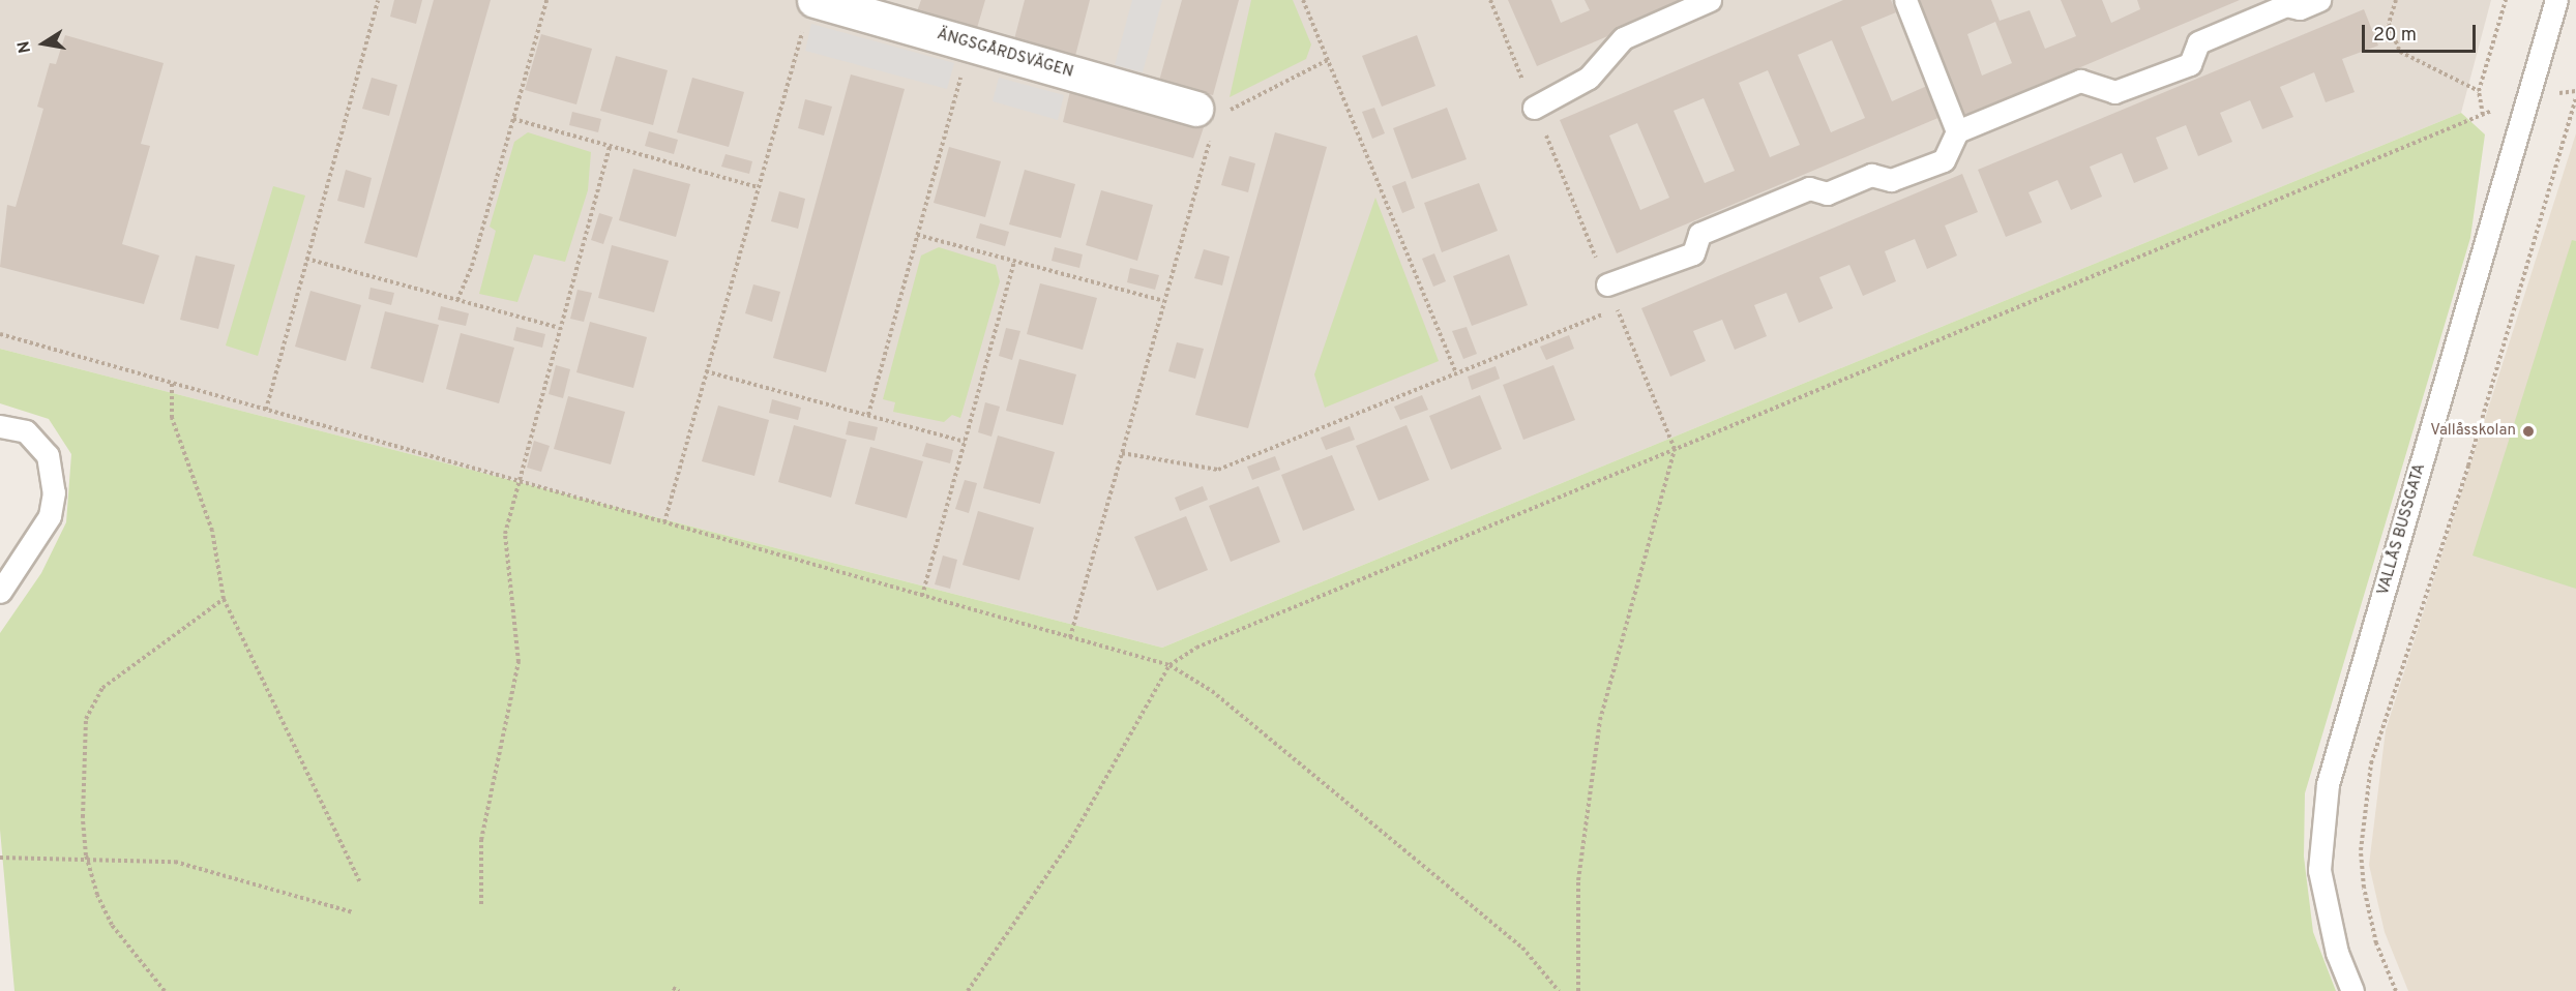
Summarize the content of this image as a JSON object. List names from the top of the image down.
{
  "streets": {
    "street": ["ÄNGSGÅRDSVÄGEN"],
    "lane": ["VALLÅS BUSSGATA"]
  },
  "places": ["Vallåsskolan"],
  "scale_bar": "20 m",
  "north": "left"
}
